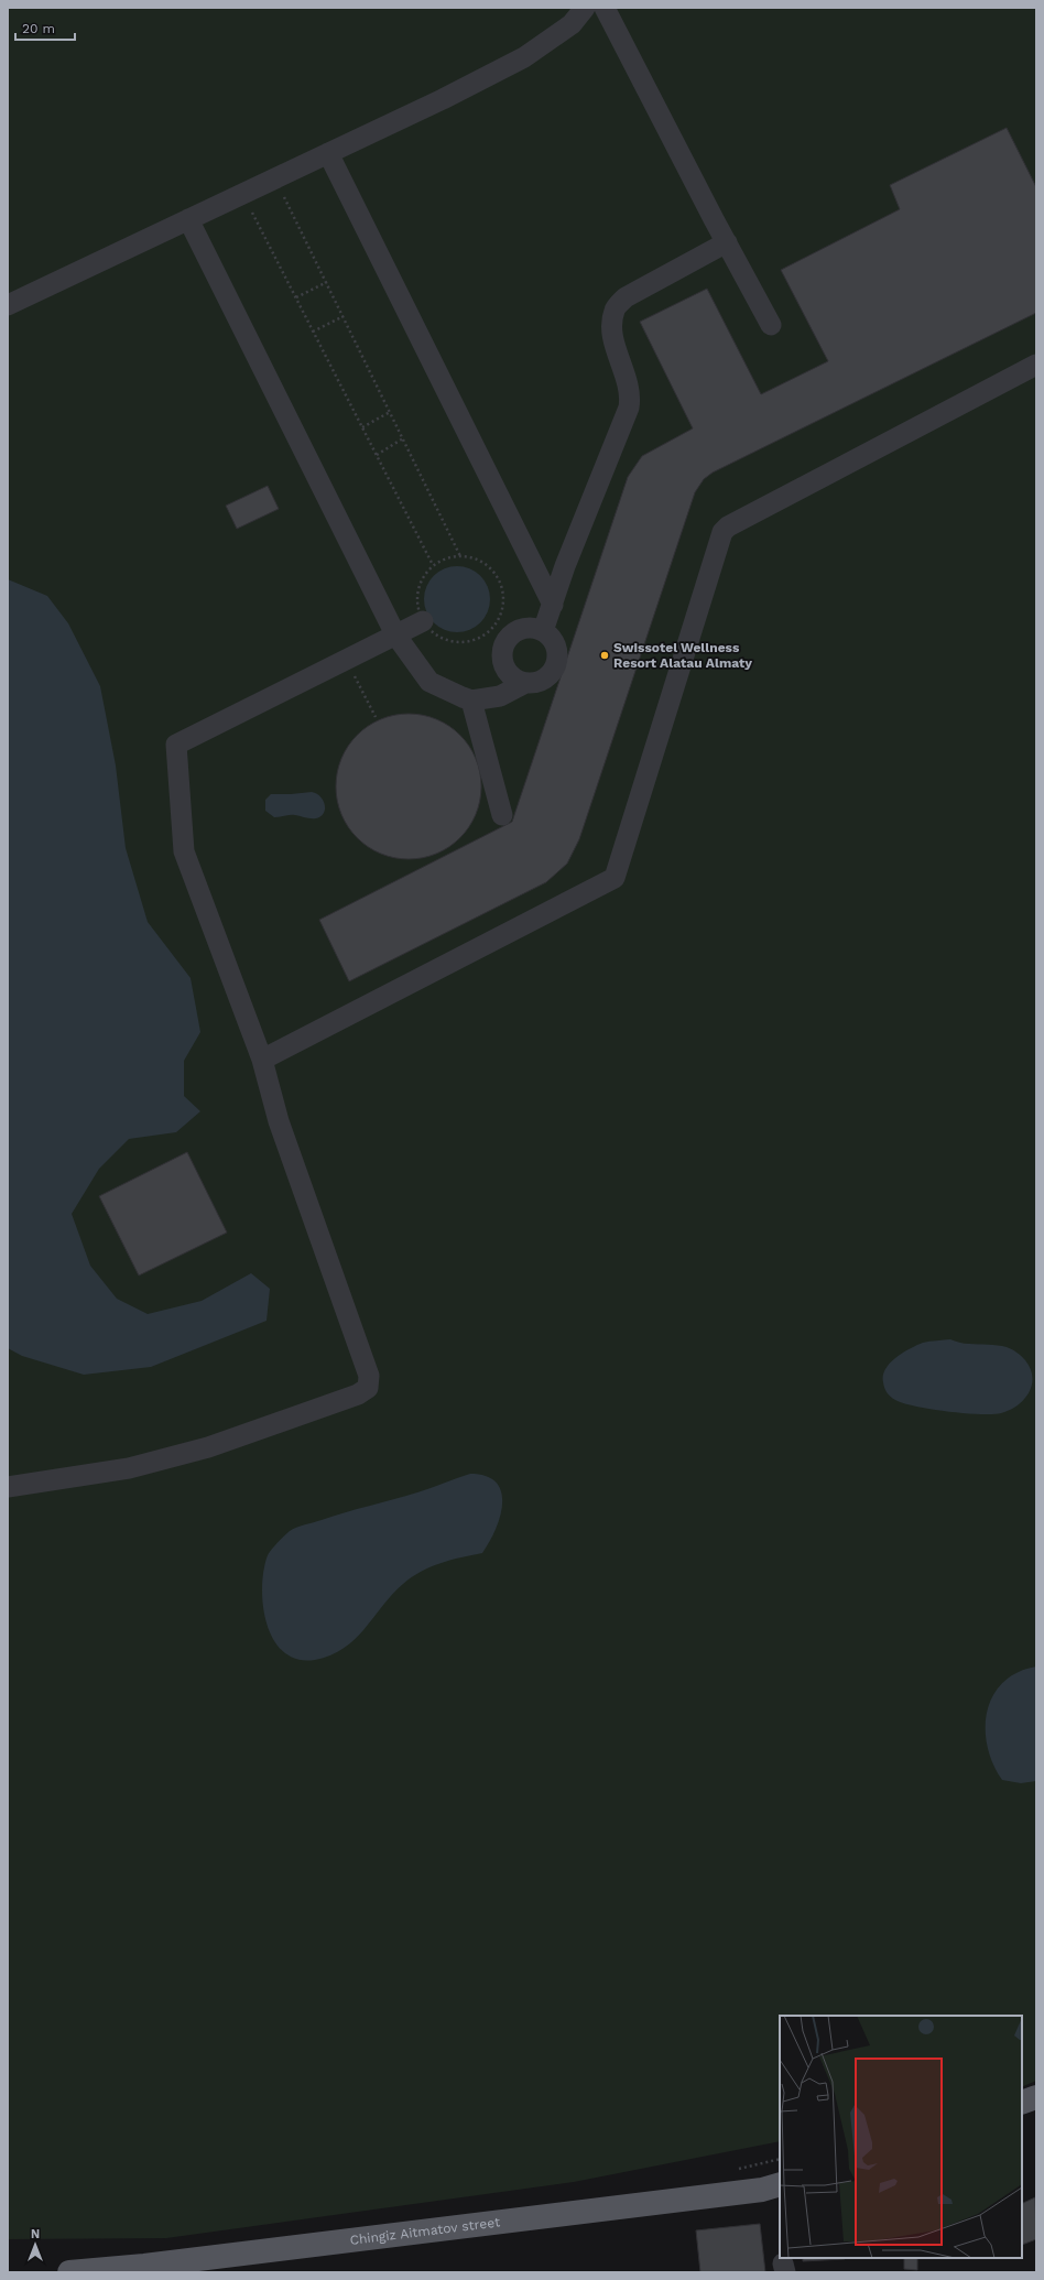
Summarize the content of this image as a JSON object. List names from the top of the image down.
{
  "streets": {
    "main road": ["Chingiz Aitmatov street"]
  },
  "places": ["Swissotel Wellness Resort Alatau Almaty"],
  "scale_bar": "20 m",
  "north": "top"
}
